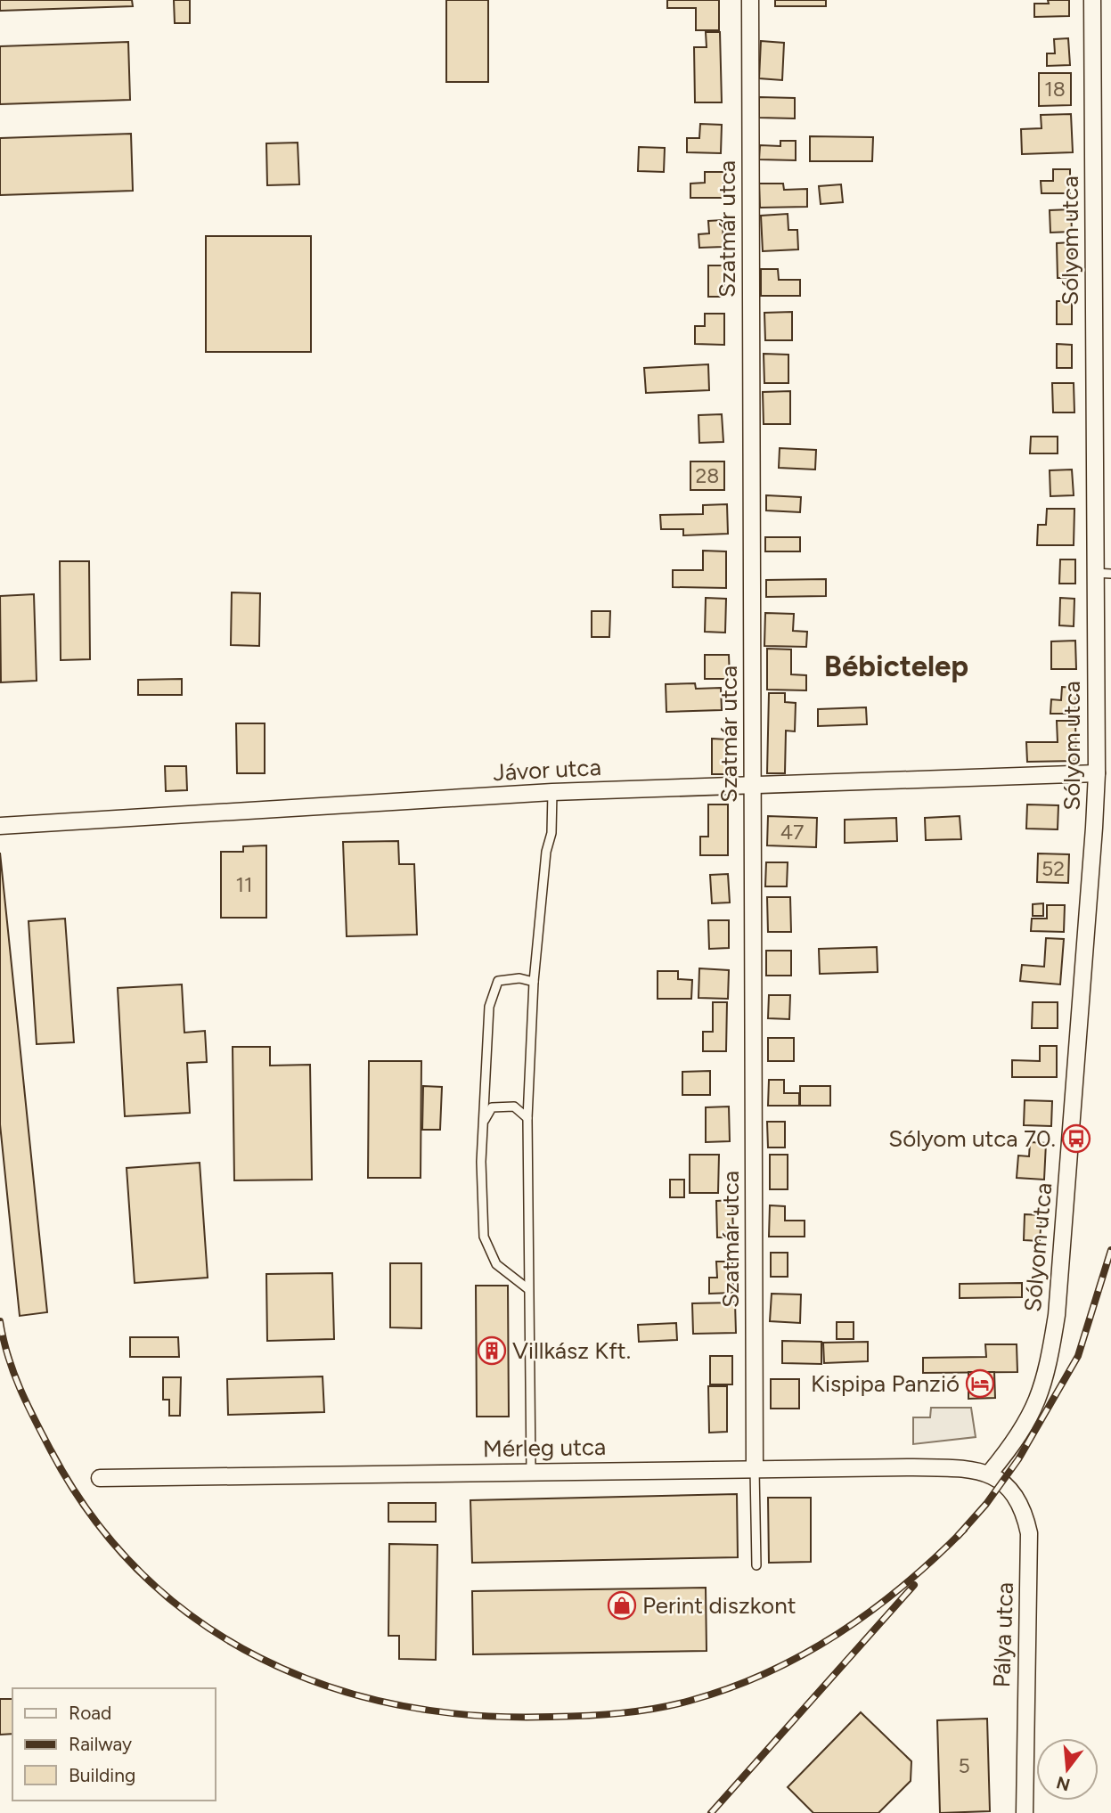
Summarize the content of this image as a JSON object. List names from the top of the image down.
{
  "streets": {
    "street": [
      "Szatmár utca",
      "Sólyom utca",
      "Jávor utca",
      "Mérleg utca",
      "Pálya utca"
    ]
  },
  "crossings": [
    ["Szatmár utca", "Jávor utca"],
    ["Szatmár utca", "Mérleg utca"],
    ["Sólyom utca", "Jávor utca"],
    ["Sólyom utca", "Mérleg utca"],
    ["Sólyom utca", "Pálya utca"],
    ["Mérleg utca", "Pálya utca"]
  ],
  "districts": ["Bébictelep"],
  "places": {
    "bus stop": ["Sólyom utca 70."],
    "building": ["Villkász Kft."],
    "hotel": ["Kispipa Panzió"],
    "shop": ["Perint diszkont"]
  },
  "house_numbers": [
    "18",
    "28",
    "47",
    "52",
    "11",
    "5"
  ],
  "legend": ["Road", "Railway", "Building"],
  "north": "bottom"
}
